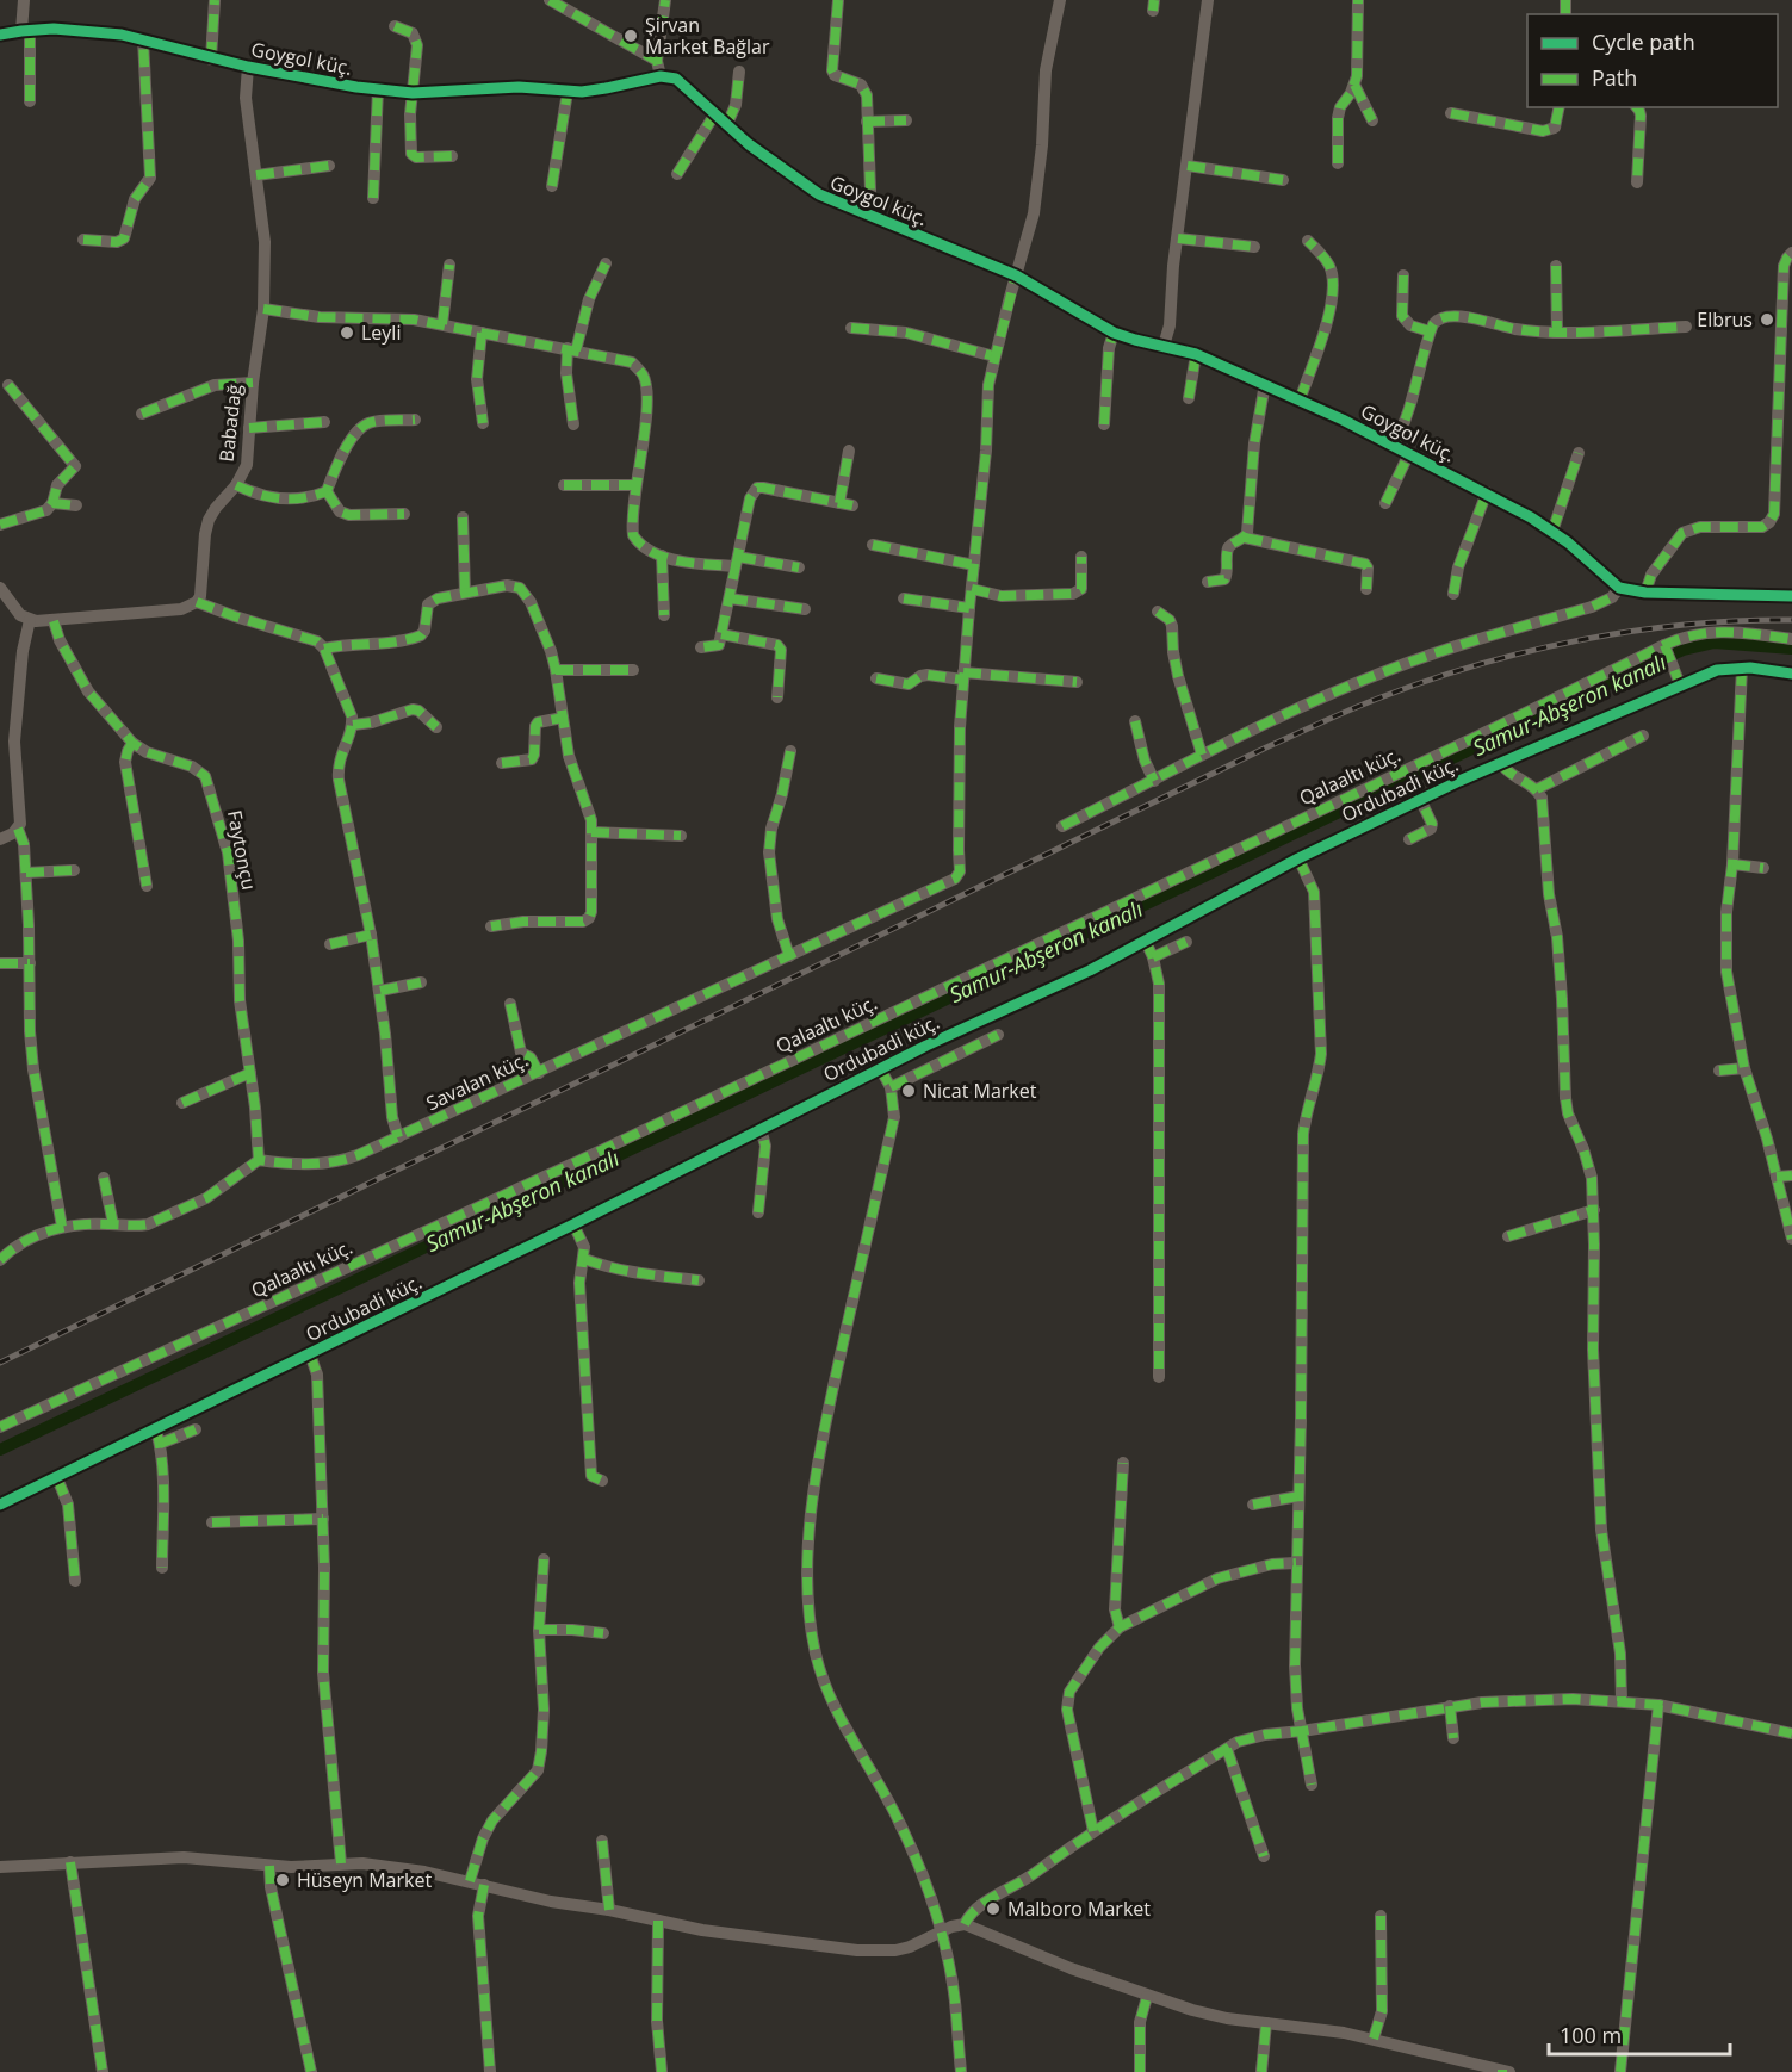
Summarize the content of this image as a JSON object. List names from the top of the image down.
{
  "streets": {
    "street": [
      "Goygol küç.",
      "Babadağ",
      "Qalaaltı küç.",
      "Ordubadi küç.",
      "Faytonçu",
      "Savalan küç."
    ]
  },
  "crossings": [
    ["Goygol küç.", "Babadağ"],
    ["Faytonçu", "Savalan küç."]
  ],
  "water": ["Samur-Abşeron kanalı"],
  "places": [
    "Şirvan Market Bağlar",
    "Elbrus",
    "Leyli",
    "Nicat Market",
    "Hüseyn Market",
    "Malboro Market"
  ],
  "legend": ["Cycle path", "Path"],
  "scale_bar": "100 m"
}
